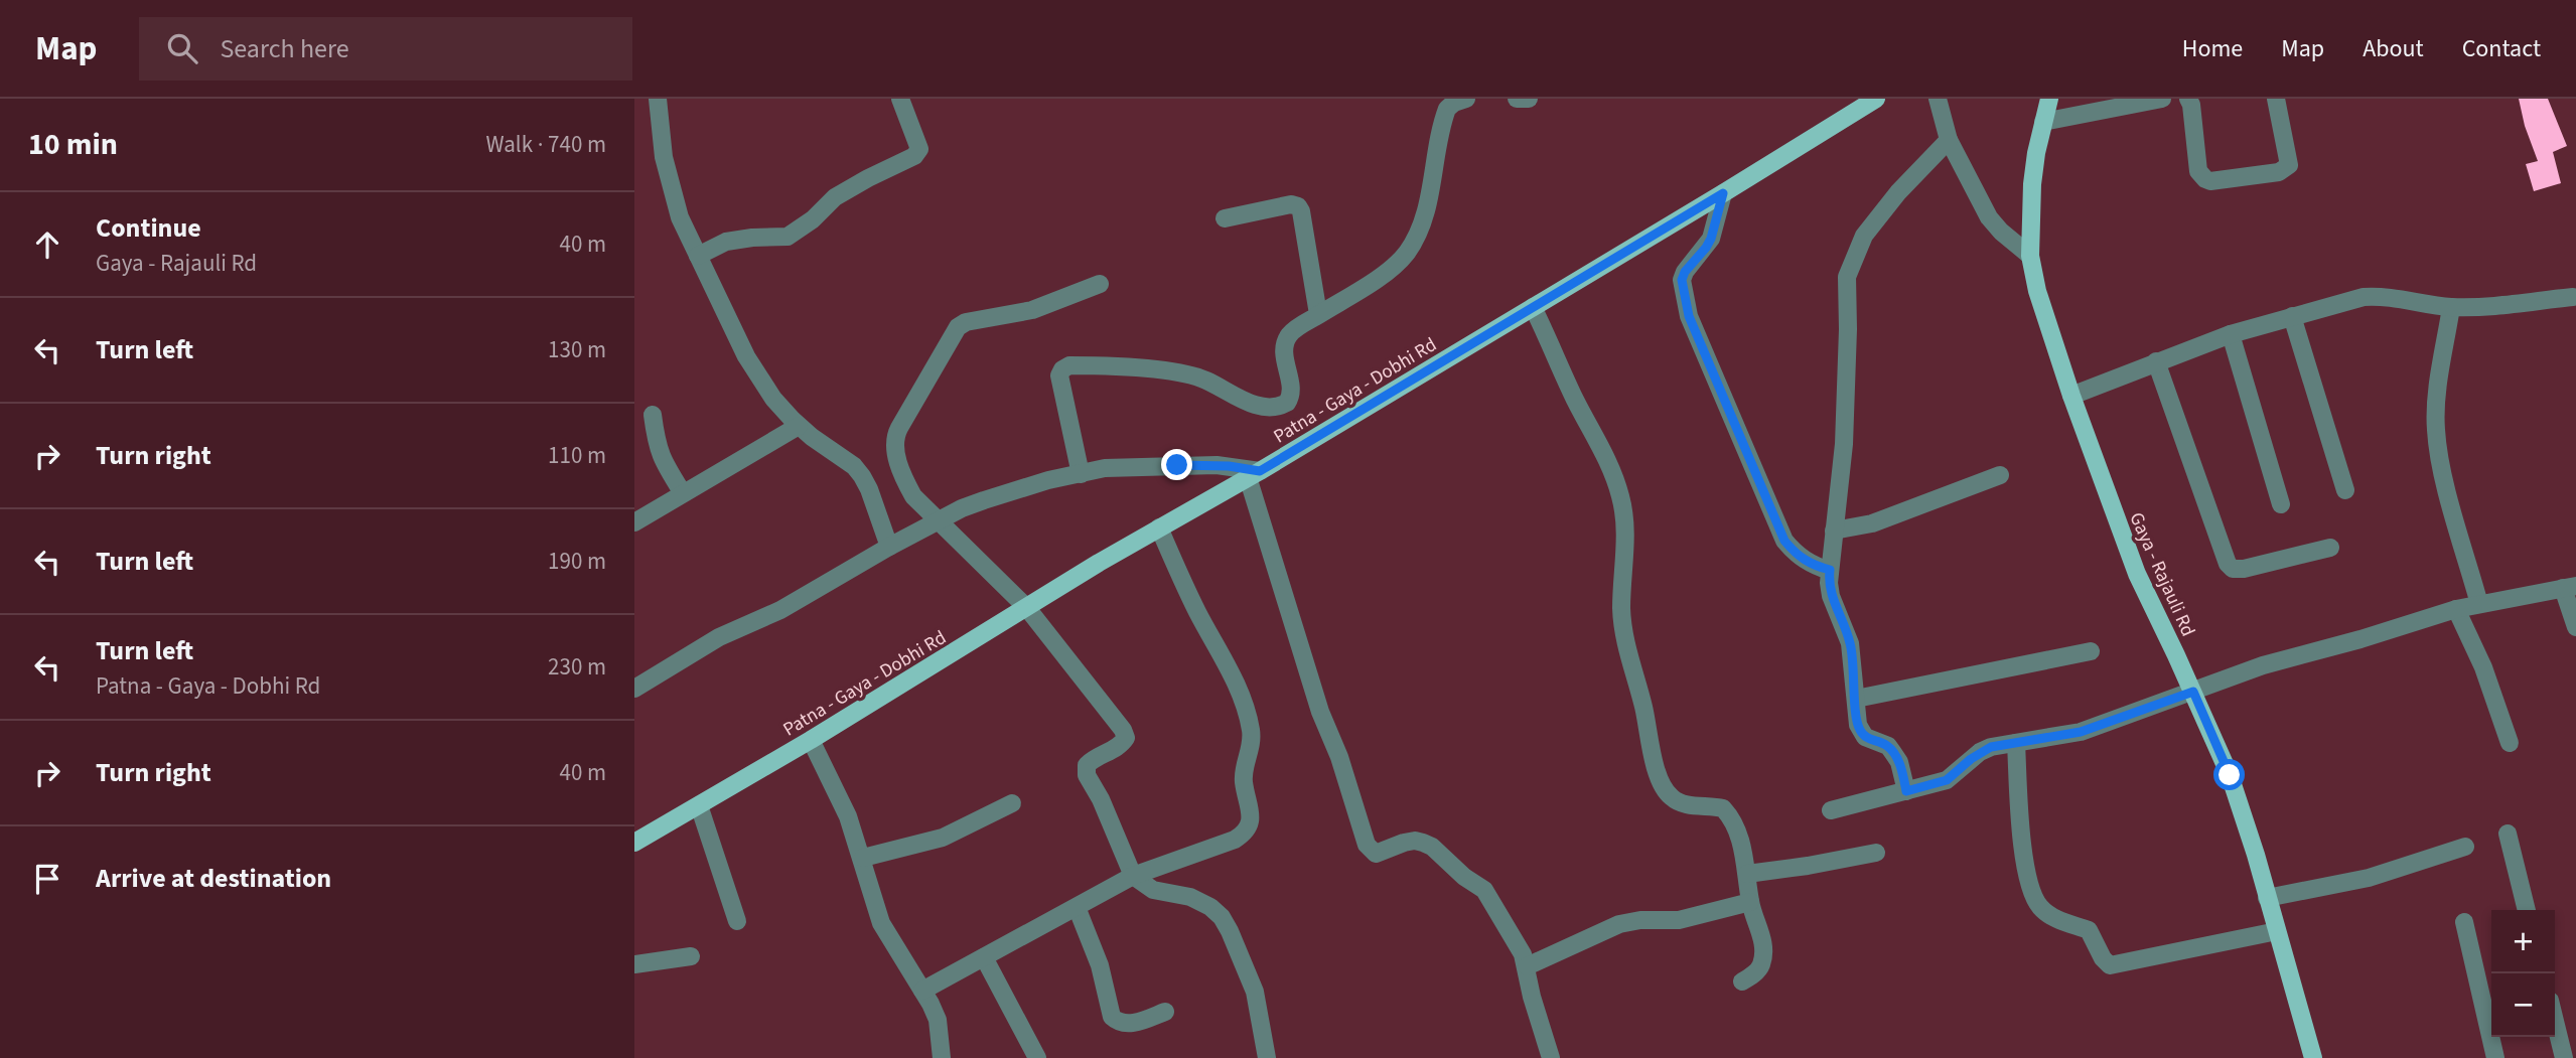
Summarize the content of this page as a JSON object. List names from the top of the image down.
{
  "streets": {
    "main road": ["Patna - Gaya - Dobhi Rd", "Gaya - Rajauli Rd"]
  },
  "page": {
    "header": "Map",
    "search": "Search here",
    "nav": [
      "Home",
      "Map",
      "About",
      "Contact"
    ],
    "heading": ["10 min", "Walk · 740 m"],
    "list": [
      ["Continue", "Gaya - Rajauli Rd", "40 m"],
      ["Turn left", "130 m"],
      ["Turn right", "110 m"],
      ["Turn left", "190 m"],
      ["Turn left", "Patna - Gaya - Dobhi Rd", "230 m"],
      ["Turn right", "40 m"],
      "Arrive at destination"
    ],
    "map_buttons": ["+", "−"]
  }
}
